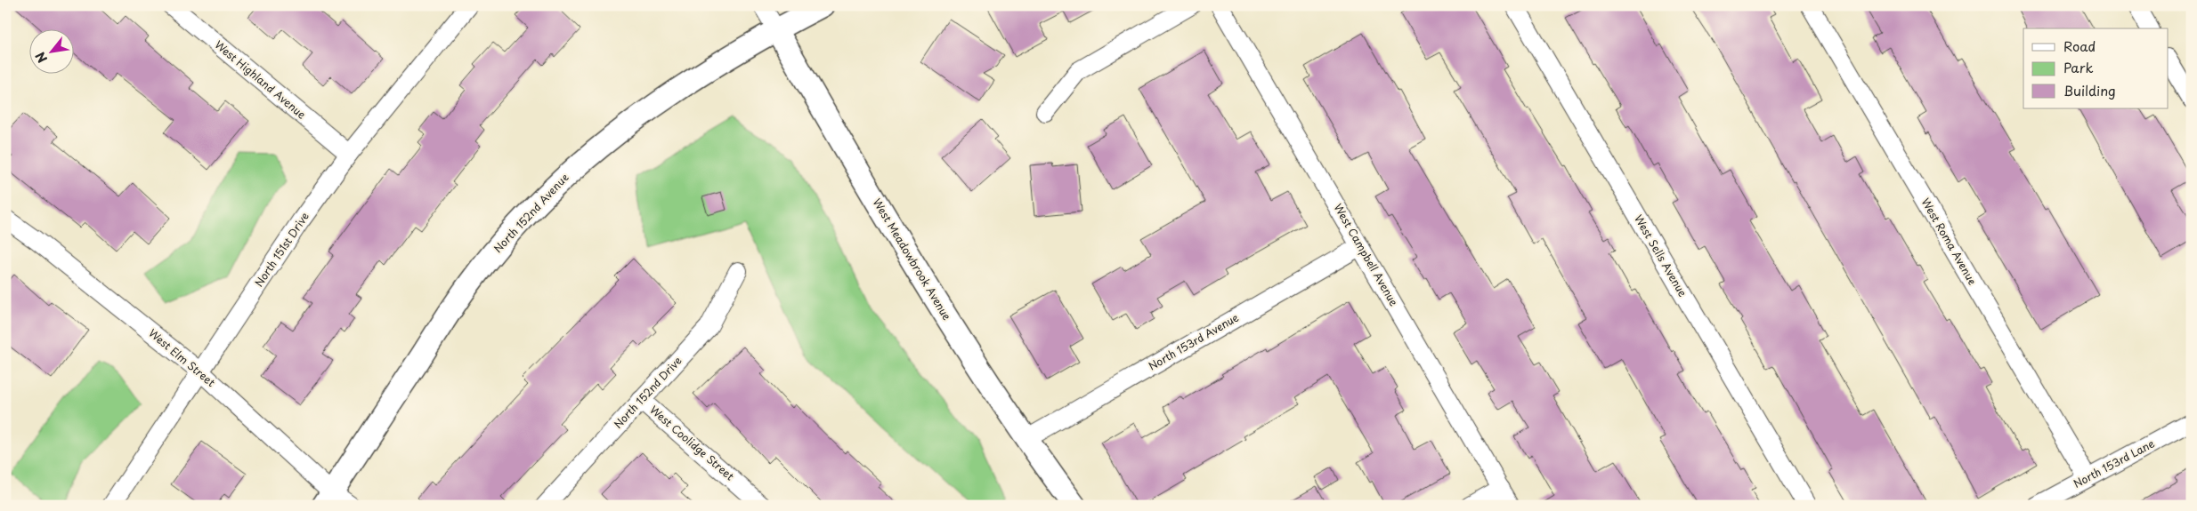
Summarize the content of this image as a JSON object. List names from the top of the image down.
{
  "streets": {
    "street": [
      "West Highland Avenue",
      "North 152nd Avenue",
      "West Roma Avenue",
      "North 151st Drive",
      "West Campbell Avenue",
      "West Sells Avenue",
      "West Meadowbrook Avenue",
      "North 153rd Avenue",
      "West Elm Street",
      "North 152nd Drive",
      "West Coolidge Street",
      "North 153rd Lane"
    ]
  },
  "crossings": [
    ["West Highland Avenue", "North 151st Drive"],
    ["North 152nd Avenue", "West Meadowbrook Avenue"],
    ["North 152nd Avenue", "West Elm Street"],
    ["West Roma Avenue", "North 153rd Lane"],
    ["North 151st Drive", "West Elm Street"],
    ["West Campbell Avenue", "North 153rd Avenue"],
    ["West Meadowbrook Avenue", "North 153rd Avenue"],
    ["North 152nd Drive", "West Coolidge Street"]
  ],
  "legend": ["Road", "Park", "Building"],
  "north": "bottom left"
}
